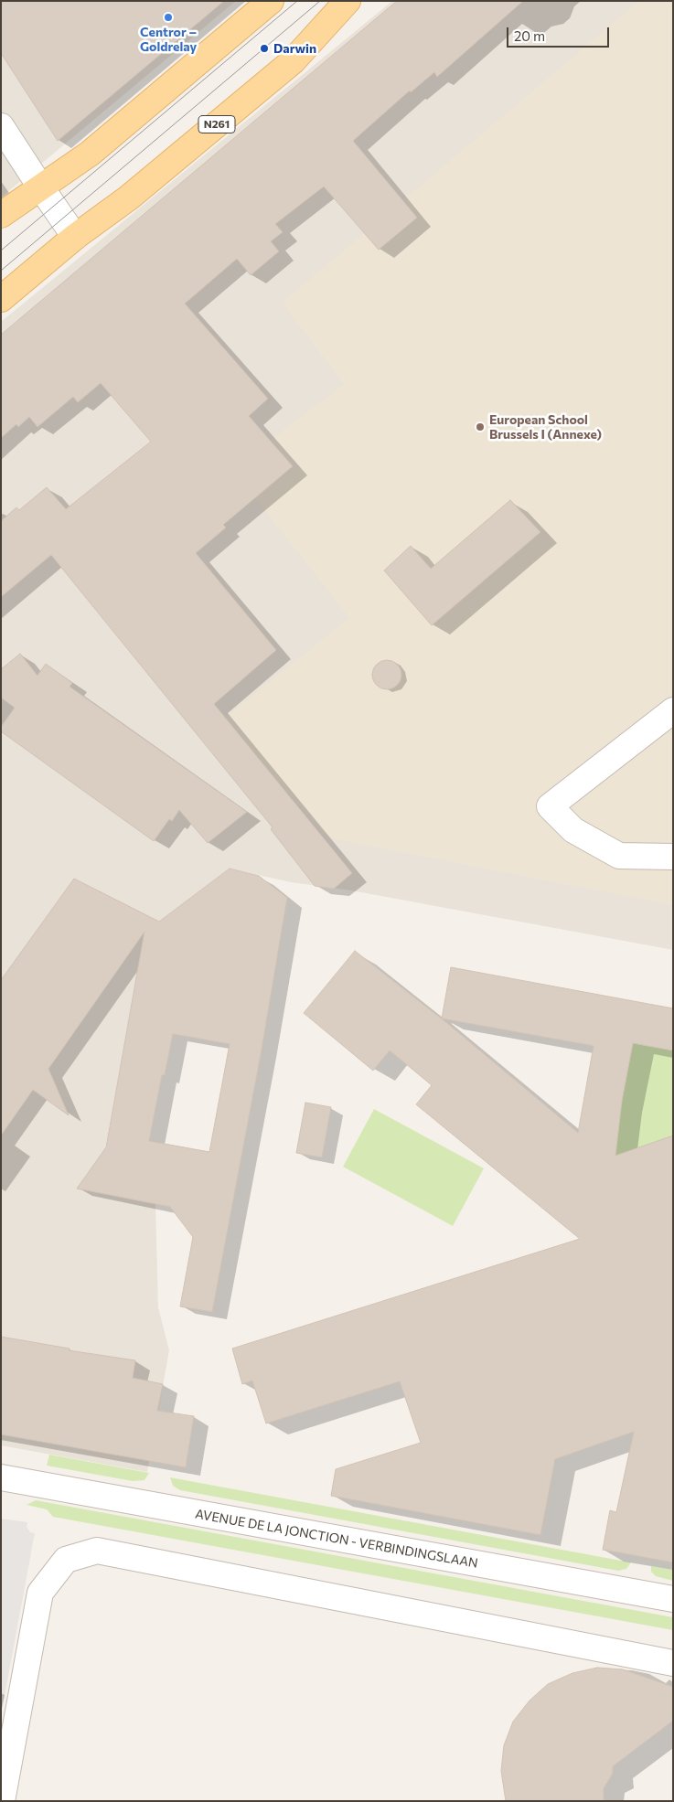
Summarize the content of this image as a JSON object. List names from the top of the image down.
{
  "streets": {
    "main road": ["N261"],
    "street": ["AVENUE DE LA JONCTION - VERBINDINGSLAAN"]
  },
  "places": ["Centror – Goldrelay", "Darwin", "European School Brussels I (Annexe)"],
  "scale_bar": "20 m"
}
